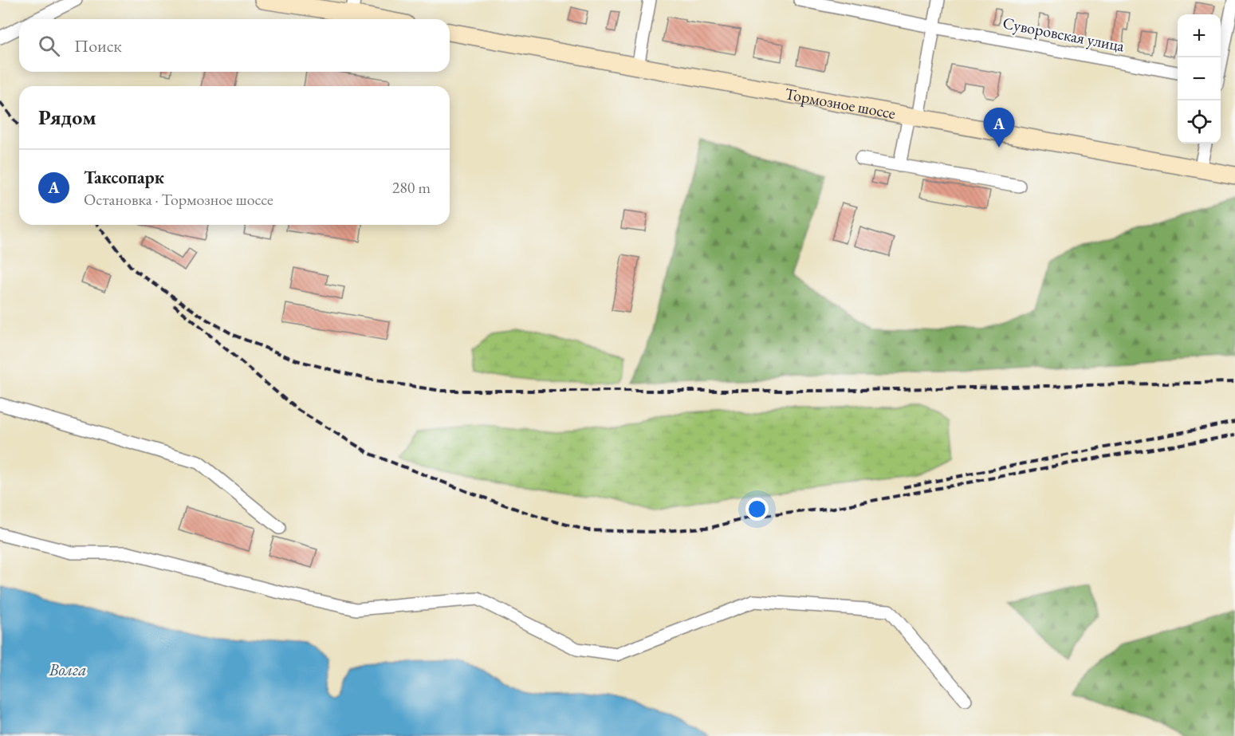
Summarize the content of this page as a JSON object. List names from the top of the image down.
{
  "streets": {
    "street": ["Суворовская улица", "Тормозное шоссе"]
  },
  "water": ["Волга"],
  "page": {
    "map_buttons": ["+", "−"],
    "search": "Поиск",
    "heading": "Рядом",
    "pins": "A",
    "list": [
      {
        "mark": "A",
        "name": "Таксопарк",
        "note": "Остановка · Тормозное шоссе",
        "value": "280 m"
      }
    ]
  }
}
